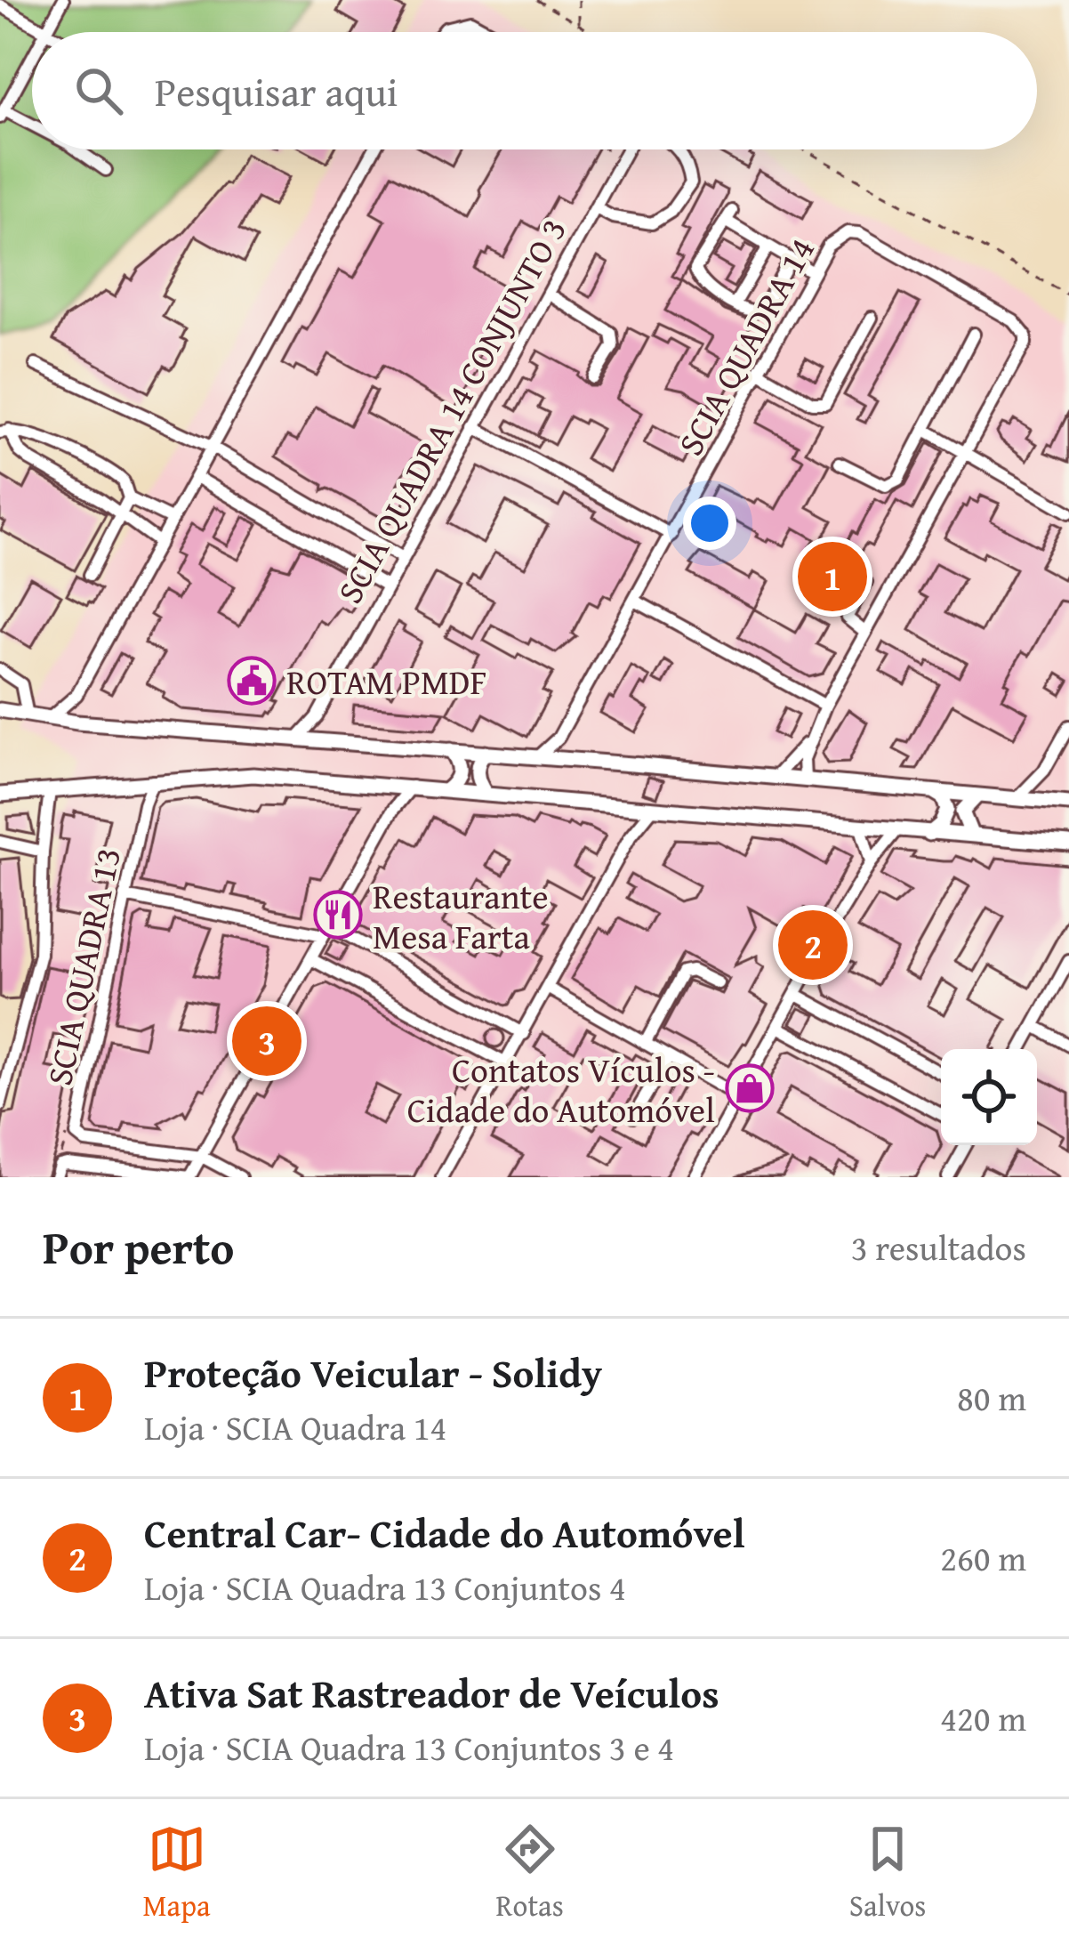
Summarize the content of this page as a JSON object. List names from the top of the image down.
{
  "streets": {
    "street": ["SCIA QUADRA 14", "SCIA QUADRA 14 CONJUNTO 3", "SCIA QUADRA 13"]
  },
  "places": {
    "public building": ["ROTAM PMDF"],
    "restaurant": ["Restaurante Mesa Farta"],
    "shop": ["Contatos Vículos - Cidade do Automóvel"]
  },
  "page": {
    "search": "Pesquisar aqui",
    "pins": ["1", "2", "3"],
    "heading": ["Por perto", "3 resultados"],
    "list": [
      {
        "mark": "1",
        "name": "Proteção Veicular - Solidy",
        "note": "Loja · SCIA Quadra 14",
        "value": "80 m"
      },
      {
        "mark": "2",
        "name": "Central Car- Cidade do Automóvel",
        "note": "Loja · SCIA Quadra 13 Conjuntos 4",
        "value": "260 m"
      },
      {
        "mark": "3",
        "name": "Ativa Sat Rastreador de Veículos",
        "note": "Loja · SCIA Quadra 13 Conjuntos 3 e 4",
        "value": "420 m"
      }
    ],
    "nav": ["Mapa", "Rotas", "Salvos"]
  }
}
